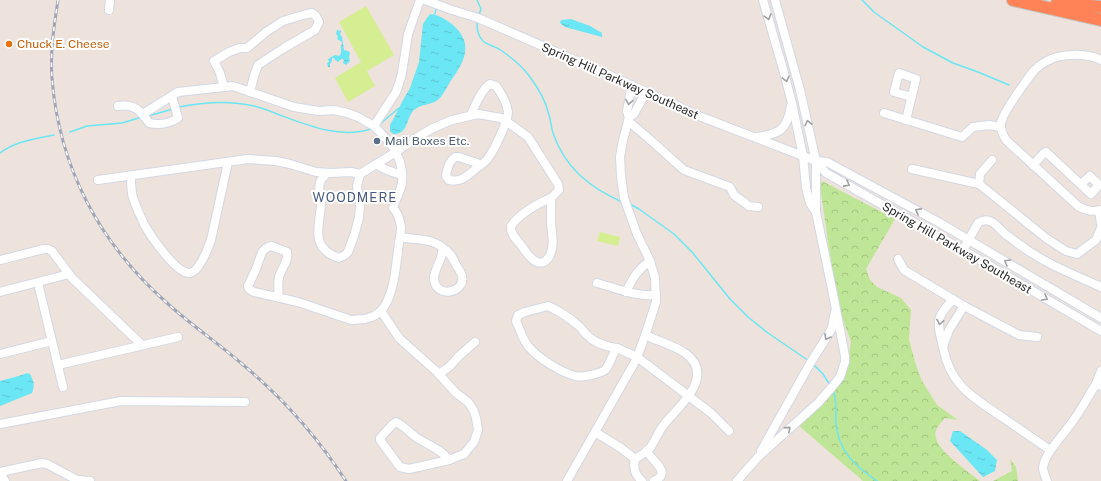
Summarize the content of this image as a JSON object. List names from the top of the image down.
{
  "streets": {
    "street": ["Spring Hill Parkway Southeast"]
  },
  "districts": ["WOODMERE"],
  "places": ["Chuck E. Cheese", "Mail Boxes Etc."]
}
